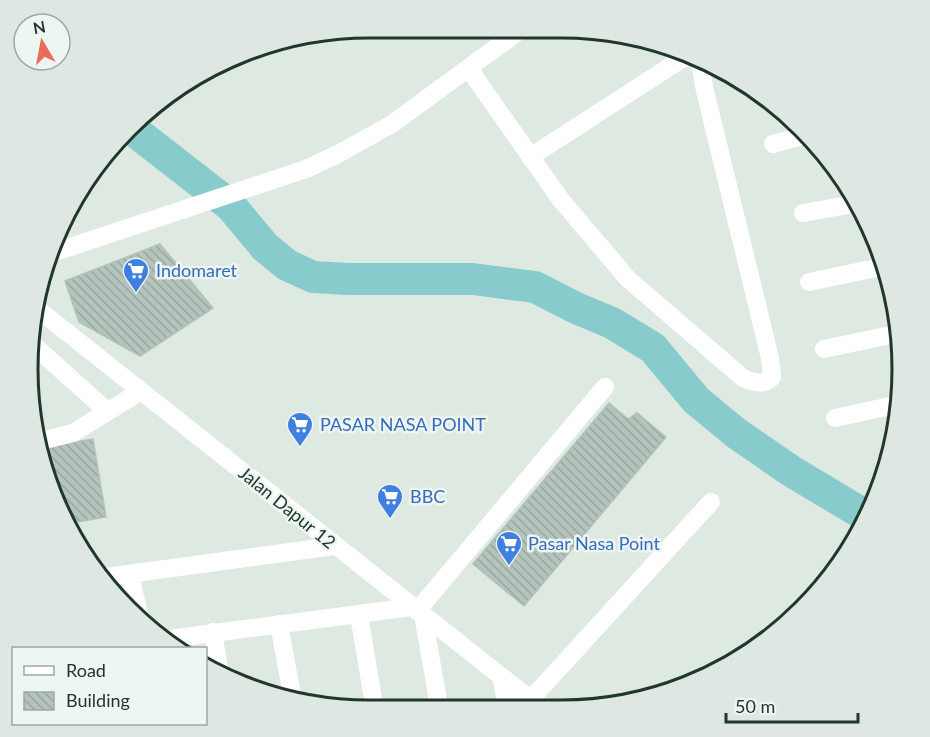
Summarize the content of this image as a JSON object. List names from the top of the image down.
{
  "streets": {
    "street": ["Jalan Dapur 12"]
  },
  "places": {
    "supermarket": [
      "Indomaret",
      "PASAR NASA POINT",
      "BBC",
      "Pasar Nasa Point"
    ]
  },
  "legend": ["Road", "Building"],
  "scale_bar": "50 m",
  "north": "top"
}
